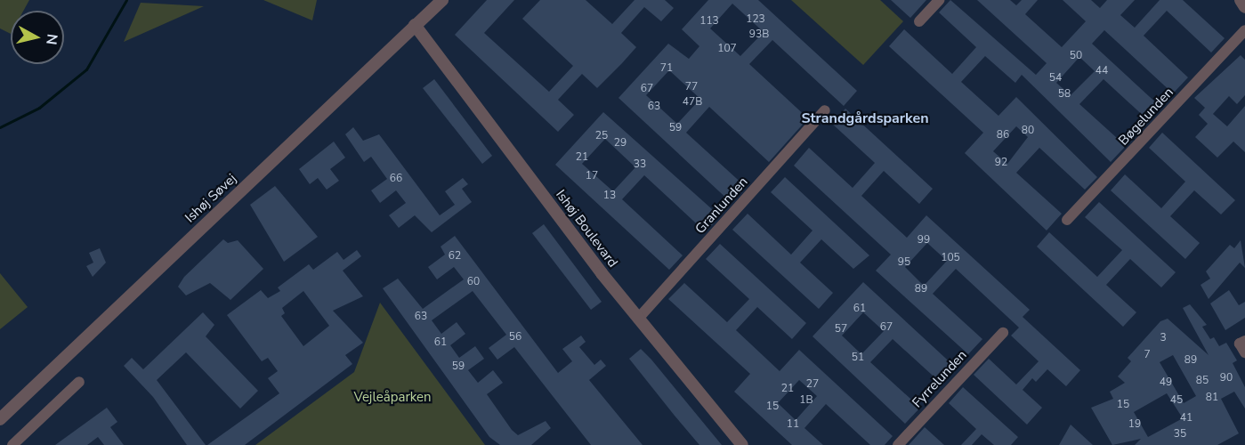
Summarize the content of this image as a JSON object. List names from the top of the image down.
{
  "streets": {
    "street": [
      "Bøgelunden",
      "Ishøj Søvej",
      "Granlunden",
      "Ishøj Boulevard",
      "Fyrrelunden"
    ]
  },
  "crossings": [
    ["Ishøj Søvej", "Ishøj Boulevard"],
    ["Granlunden", "Ishøj Boulevard"]
  ],
  "districts": ["Strandgårdsparken"],
  "parks": ["Vejleåparken"],
  "house_numbers": [
    "123",
    "113",
    "93B",
    "107",
    "50",
    "71",
    "44",
    "54",
    "77",
    "67",
    "58",
    "47B",
    "63",
    "59",
    "80",
    "86",
    "25",
    "29",
    "21",
    "92",
    "33",
    "17",
    "66",
    "13",
    "99",
    "62",
    "105",
    "95",
    "60",
    "89",
    "61",
    "63",
    "67",
    "57",
    "56",
    "3",
    "61",
    "7",
    "51",
    "89",
    "59",
    "90",
    "85",
    "49",
    "27",
    "21",
    "81",
    "1B",
    "45",
    "15",
    "15",
    "41",
    "11",
    "19",
    "35"
  ],
  "north": "right"
}
